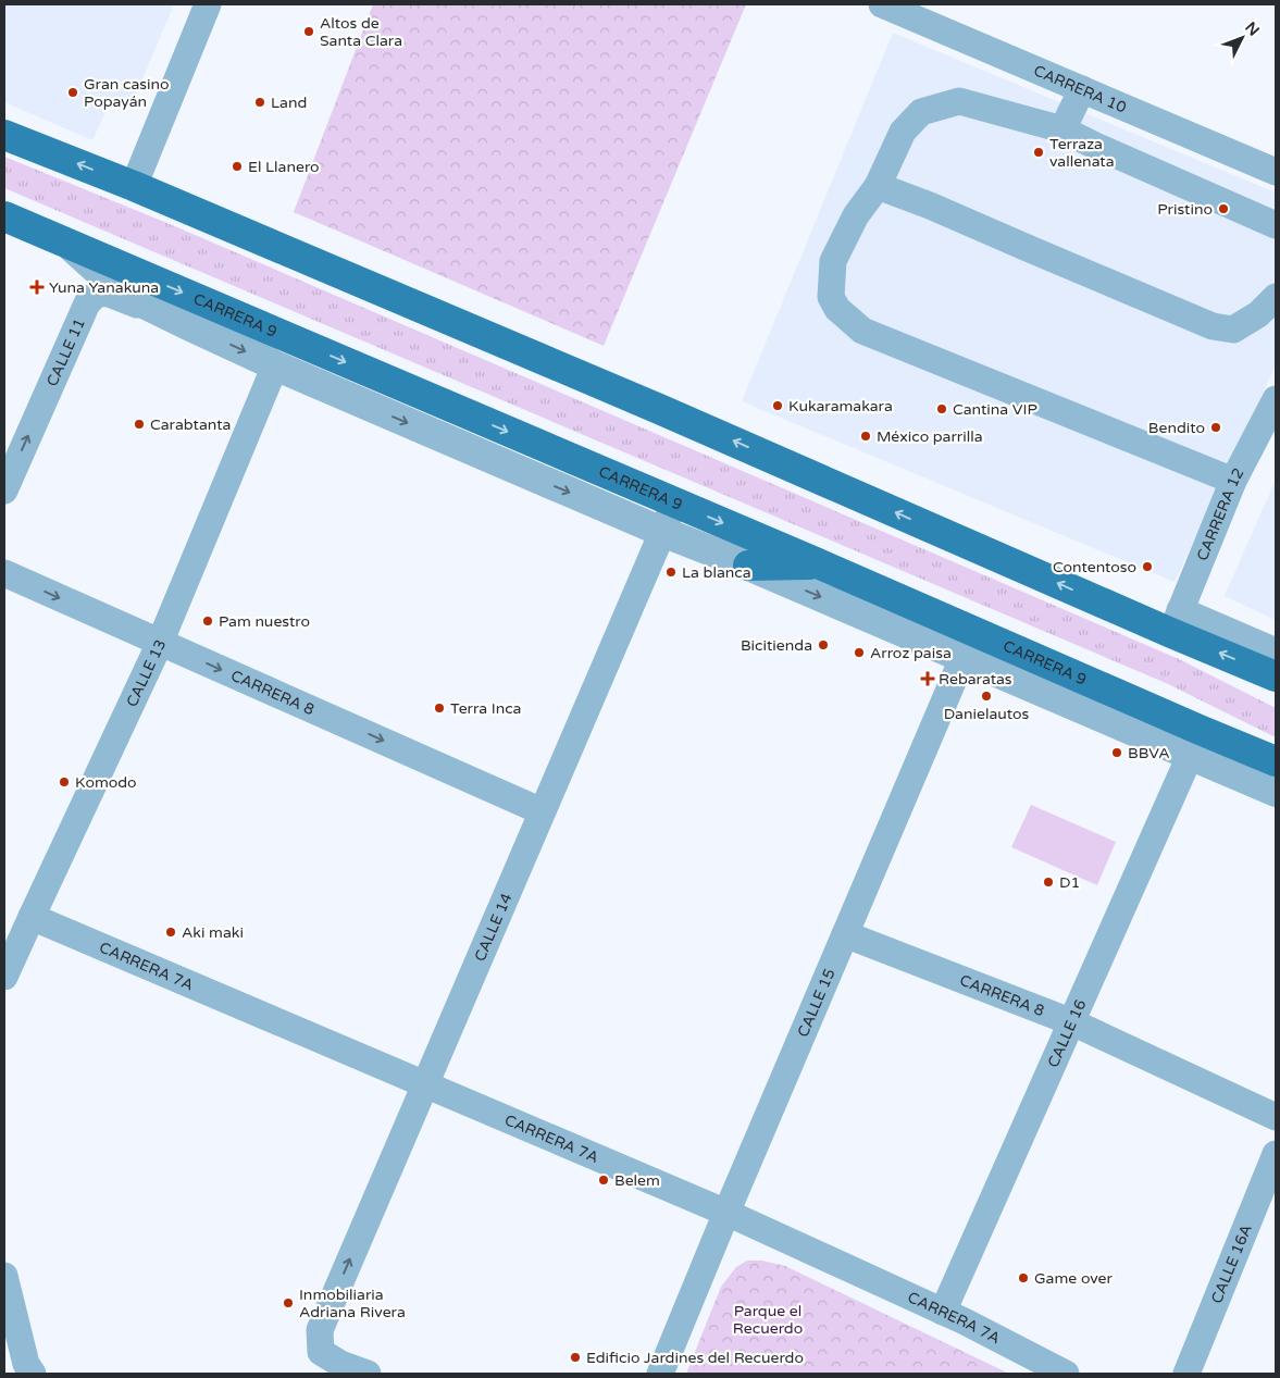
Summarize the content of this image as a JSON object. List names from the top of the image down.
{
  "streets": {
    "main road": ["CARRERA 9"],
    "street": [
      "CARRERA 10",
      "CALLE 11",
      "CARRERA 12",
      "CALLE 13",
      "CARRERA 8",
      "CALLE 14",
      "CARRERA 7A",
      "CALLE 15",
      "CALLE 16",
      "CALLE 16A"
    ]
  },
  "crossings": [
    ["CARRERA 9", "CALLE 14"],
    ["CARRERA 9", "CALLE 15"],
    ["CALLE 13", "CARRERA 8"],
    ["CALLE 13", "CARRERA 7A"],
    ["CARRERA 8", "CALLE 14"],
    ["CARRERA 8", "CALLE 15"],
    ["CARRERA 8", "CALLE 16"],
    ["CALLE 14", "CARRERA 7A"],
    ["CARRERA 7A", "CALLE 15"],
    ["CARRERA 7A", "CALLE 16"]
  ],
  "one_way": ["CARRERA 8"],
  "parks": ["Parque el Recuerdo"],
  "places": {
    "other": [
      "Altos de Santa Clara",
      "Gran casino Popayán",
      "Land",
      "Terraza vallenata",
      "El Llanero",
      "Pristino",
      "Kukaramakara",
      "Cantina VIP",
      "Carabtanta",
      "Bendito",
      "México parrilla",
      "Contentoso",
      "La blanca",
      "Pam nuestro",
      "Bicitienda",
      "Arroz paisa",
      "Danielautos",
      "Terra Inca",
      "BBVA",
      "Komodo",
      "D1",
      "Aki maki",
      "Belem",
      "Game over",
      "Inmobiliaria Adriana Rivera",
      "Edificio Jardines del Recuerdo"
    ],
    "health": ["Yuna Yanakuna", "Rebaratas"]
  },
  "north": "top right"
}
